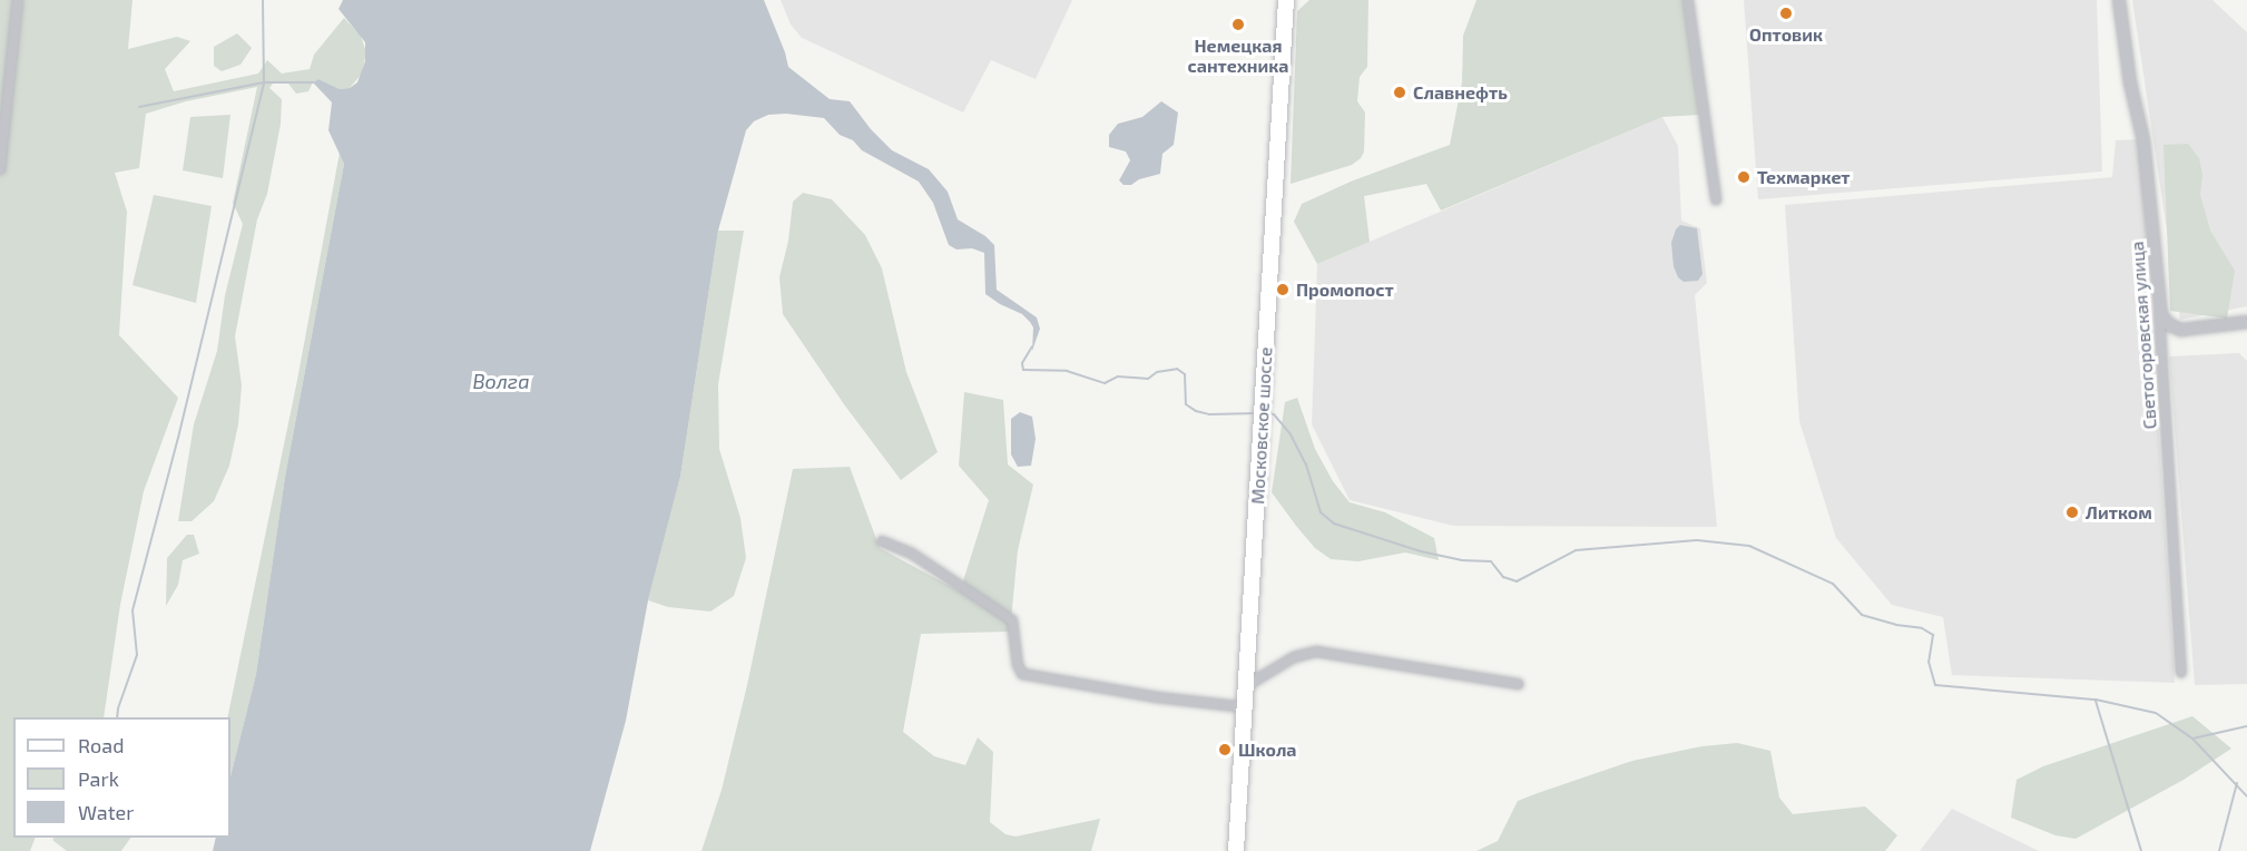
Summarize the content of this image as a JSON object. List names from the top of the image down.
{
  "streets": {
    "main road": ["Московское шоссе"],
    "street": ["Светогоровская улица"]
  },
  "water": ["Волга"],
  "places": [
    "Оптовик",
    "Немецкая сантехника",
    "Славнефть",
    "Техмаркет",
    "Промопост",
    "Литком",
    "Школа"
  ],
  "legend": ["Road", "Park", "Water"]
}
